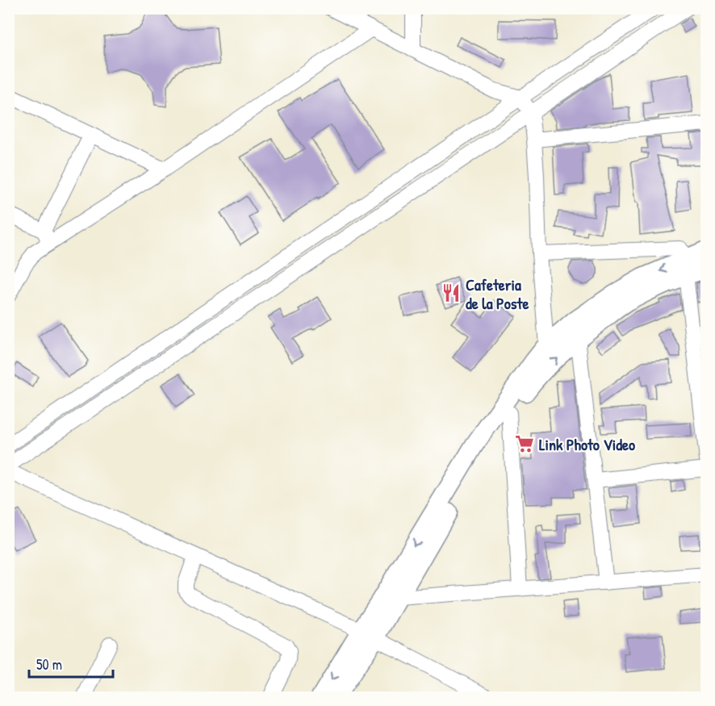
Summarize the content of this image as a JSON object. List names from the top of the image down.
{
  "places": {
    "restaurant": ["Cafeteria de la Poste"],
    "supermarket": ["Link Photo Video"]
  },
  "scale_bar": "50 m"
}
